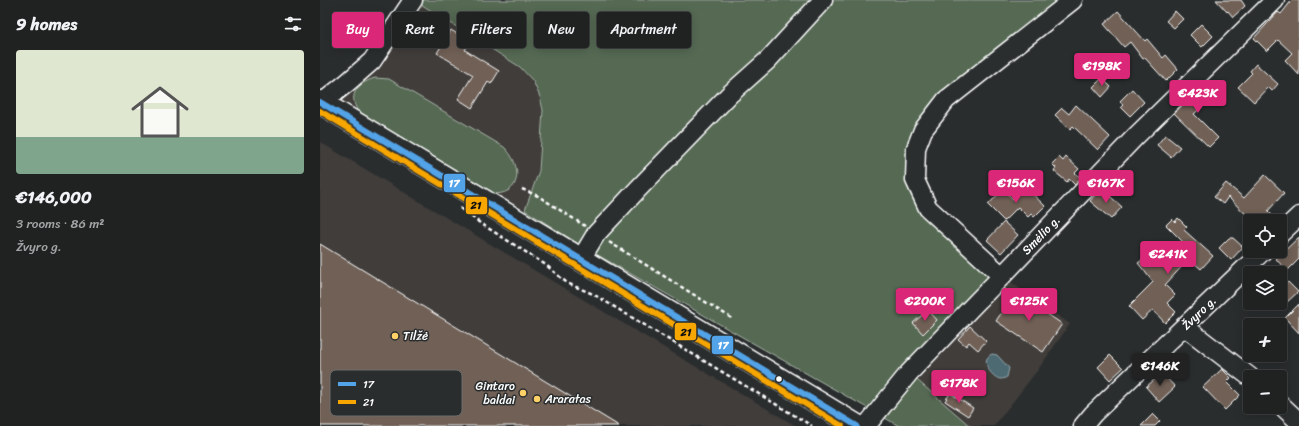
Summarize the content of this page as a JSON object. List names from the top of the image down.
{
  "streets": {
    "street": ["Smėlio g.", "Žvyro g."]
  },
  "places": ["Tilžė", "Gintaro baldai", "Araratas"],
  "lines": ["transit line 17", "transit line 21"],
  "legend": ["17", "21"],
  "page": {
    "heading": "9 homes",
    "chip": [
      "Buy",
      "Rent",
      "Filters",
      "New",
      "Apartment"
    ],
    "list": [
      {
        "name": "€146,000",
        "note": "3 rooms · 86 m² · Žvyro g."
      }
    ],
    "price": [
      "€198K",
      "€423K",
      "€156K",
      "€167K",
      "€241K",
      "€200K",
      "€125K",
      "€146K",
      "€178K"
    ],
    "map_buttons": ["+", "−"]
  }
}
